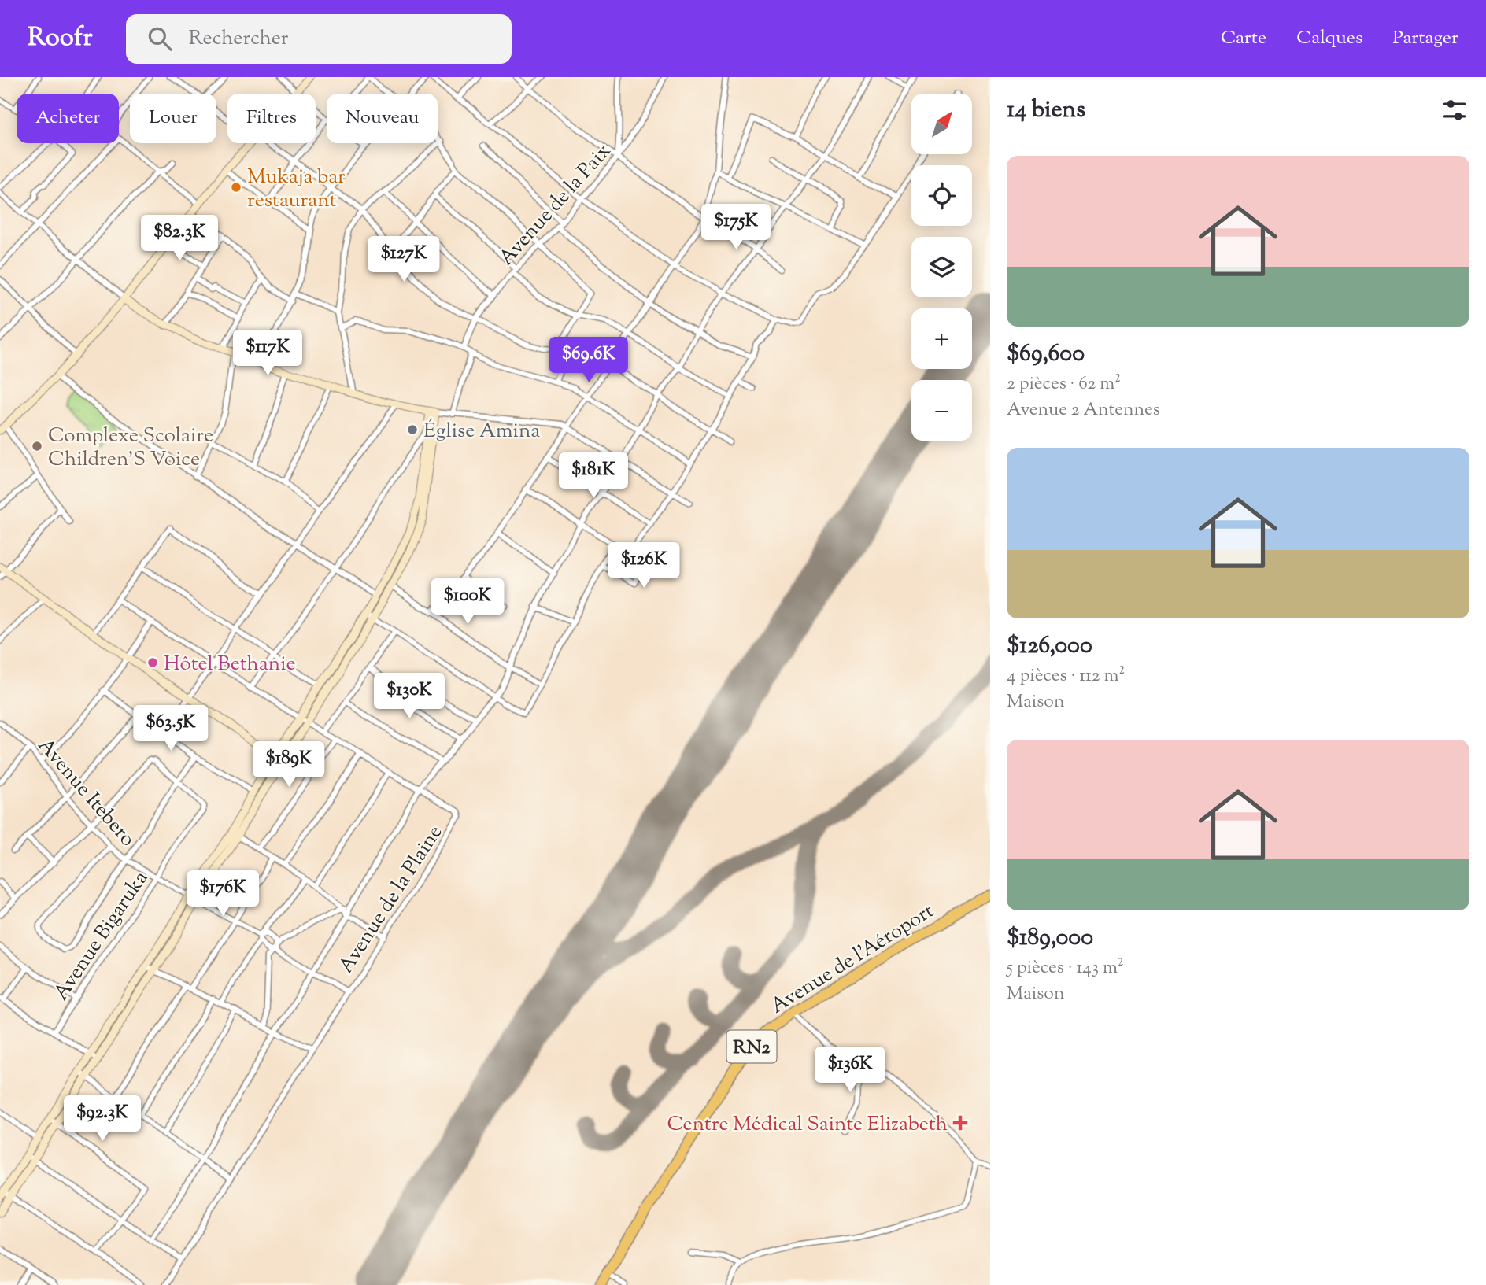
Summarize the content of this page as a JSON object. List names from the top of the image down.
{
  "streets": {
    "highway": ["Avenue de l'Aéroport", "RN2"],
    "street": [
      "Avenue de la Paix",
      "Avenue Itebero",
      "Avenue de la Plaine",
      "Avenue Bigaruka"
    ]
  },
  "crossings": [
    ["Avenue Itebero", "Avenue de la Plaine"],
    ["Avenue Itebero", "Avenue Bigaruka"]
  ],
  "places": {
    "other": [
      "Mukaja bar restaurant",
      "Église Amina",
      "Complexe Scolaire Children'S Voice",
      "Hôtel Bethanie"
    ],
    "health": ["Centre Médical Sainte Elizabeth"]
  },
  "north": "top right",
  "page": {
    "header": "Roofr",
    "search": "Rechercher",
    "nav": ["Carte", "Calques", "Partager"],
    "heading": "14 biens",
    "map_buttons": ["+", "−"],
    "chip": [
      "Acheter",
      "Louer",
      "Filtres",
      "Nouveau"
    ],
    "list": [
      {
        "name": "$69,600",
        "note": "2 pièces · 62 m² · Avenue 2 Antennes"
      },
      {
        "name": "$126,000",
        "note": "4 pièces · 112 m² · Maison"
      },
      {
        "name": "$189,000",
        "note": "5 pièces · 143 m² · Maison"
      }
    ],
    "price": [
      "$175K",
      "$82.3K",
      "$127K",
      "$117K",
      "$69.6K",
      "$181K",
      "$126K",
      "$100K",
      "$130K",
      "$63.5K",
      "$189K",
      "$176K",
      "$136K",
      "$92.3K"
    ]
  }
}
